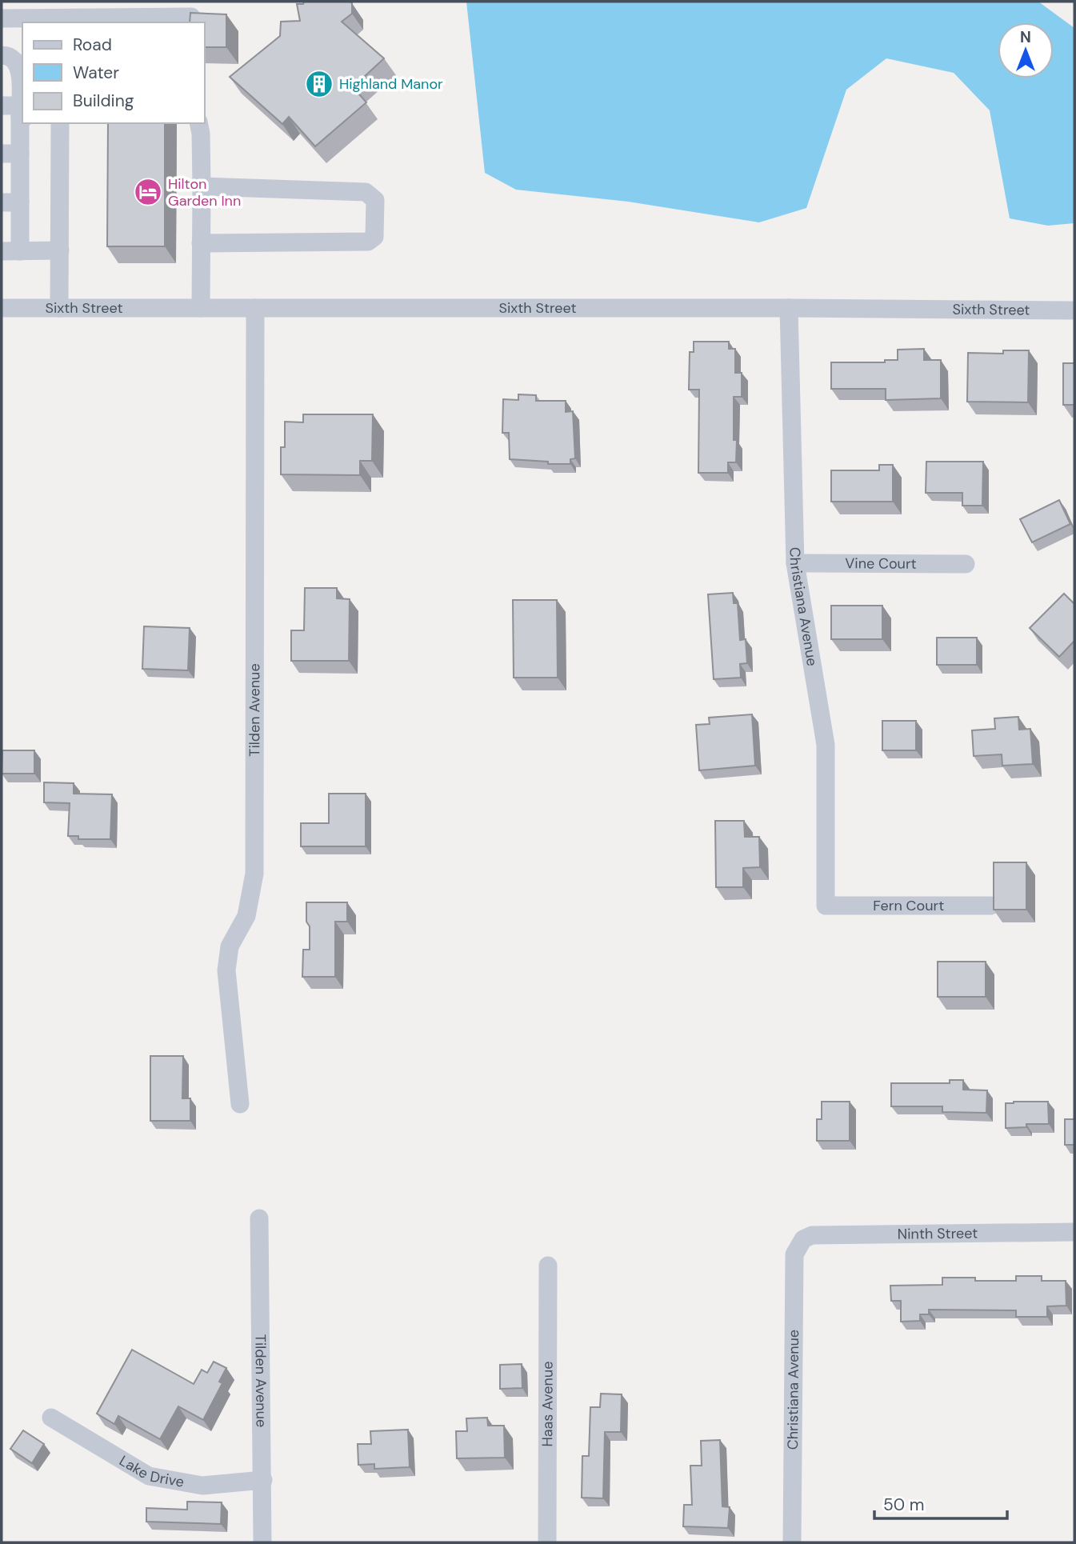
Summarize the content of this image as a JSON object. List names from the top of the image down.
{
  "streets": {
    "street": [
      "Sixth Street",
      "Vine Court",
      "Christiana Avenue",
      "Tilden Avenue",
      "Fern Court",
      "Ninth Street",
      "Haas Avenue",
      "Lake Drive"
    ]
  },
  "crossings": [
    ["Sixth Street", "Christiana Avenue"],
    ["Sixth Street", "Tilden Avenue"],
    ["Vine Court", "Christiana Avenue"],
    ["Christiana Avenue", "Fern Court"],
    ["Christiana Avenue", "Ninth Street"],
    ["Tilden Avenue", "Lake Drive"]
  ],
  "places": {
    "building": ["Highland Manor"],
    "hotel": ["Hilton Garden Inn"]
  },
  "legend": ["Road", "Water", "Building"],
  "scale_bar": "50 m",
  "north": "top"
}
